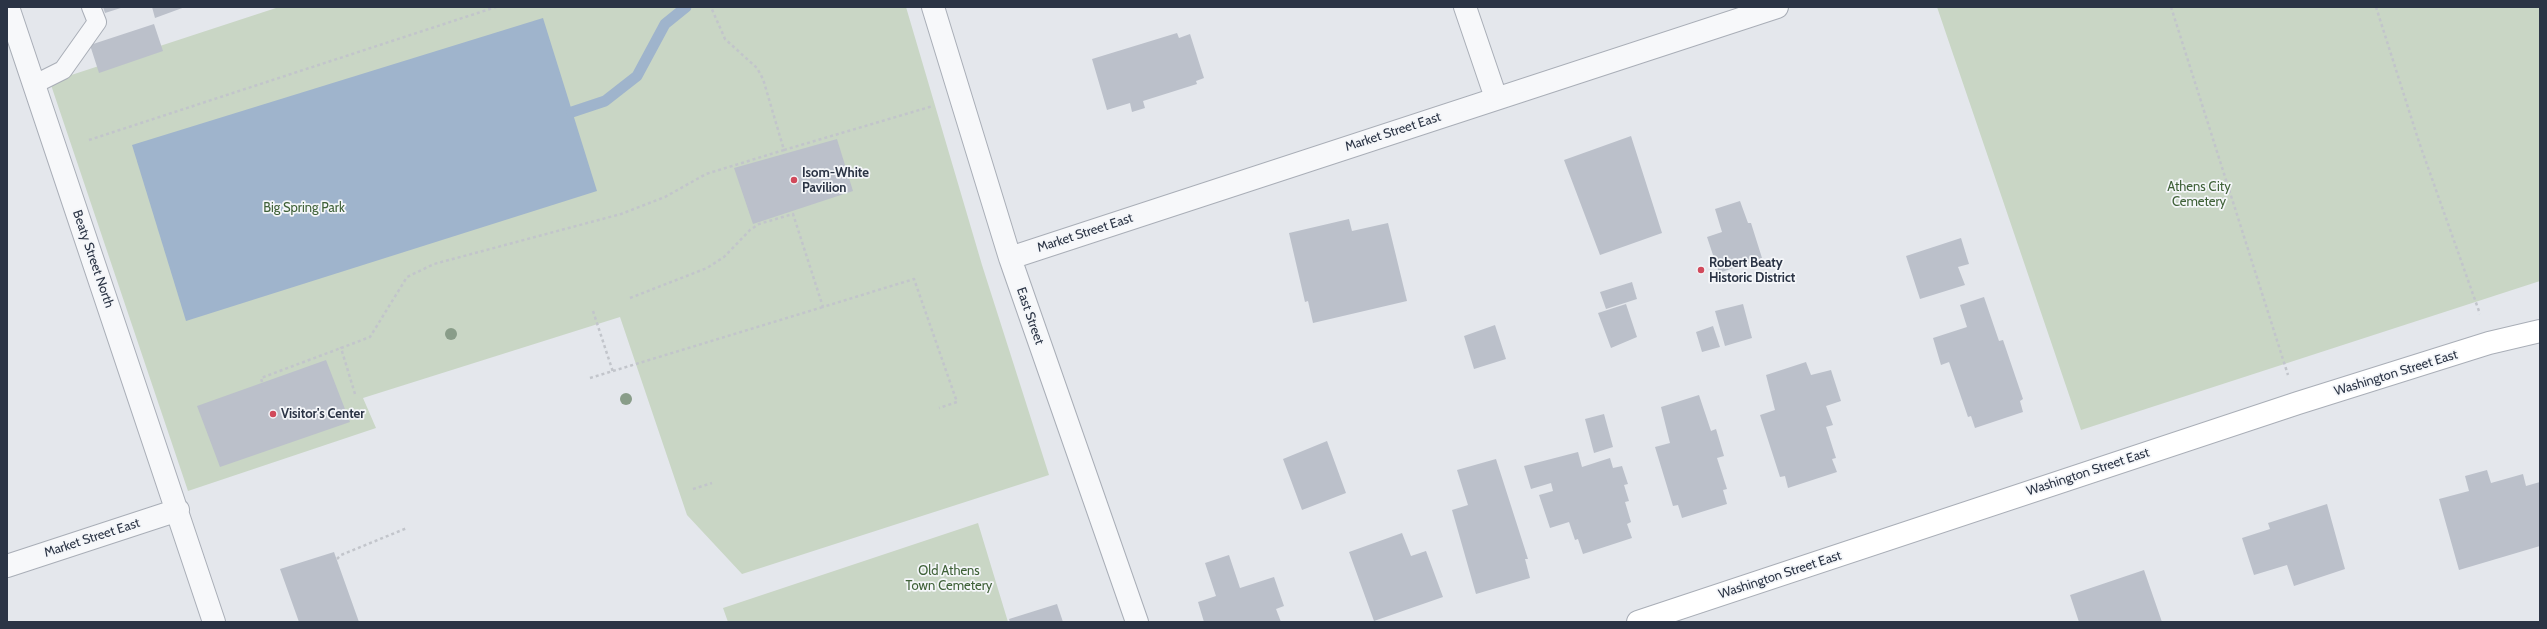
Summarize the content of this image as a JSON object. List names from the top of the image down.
{
  "streets": {
    "street": [
      "Market Street East",
      "Beaty Street North",
      "East Street",
      "Washington Street East"
    ]
  },
  "crossings": [
    ["Market Street East", "Beaty Street North"],
    ["Market Street East", "East Street"]
  ],
  "parks": ["Athens City Cemetery", "Big Spring Park", "Old Athens Town Cemetery"],
  "places": ["Isom-White Pavilion", "Robert Beaty Historic District", "Visitor's Center"]
}
